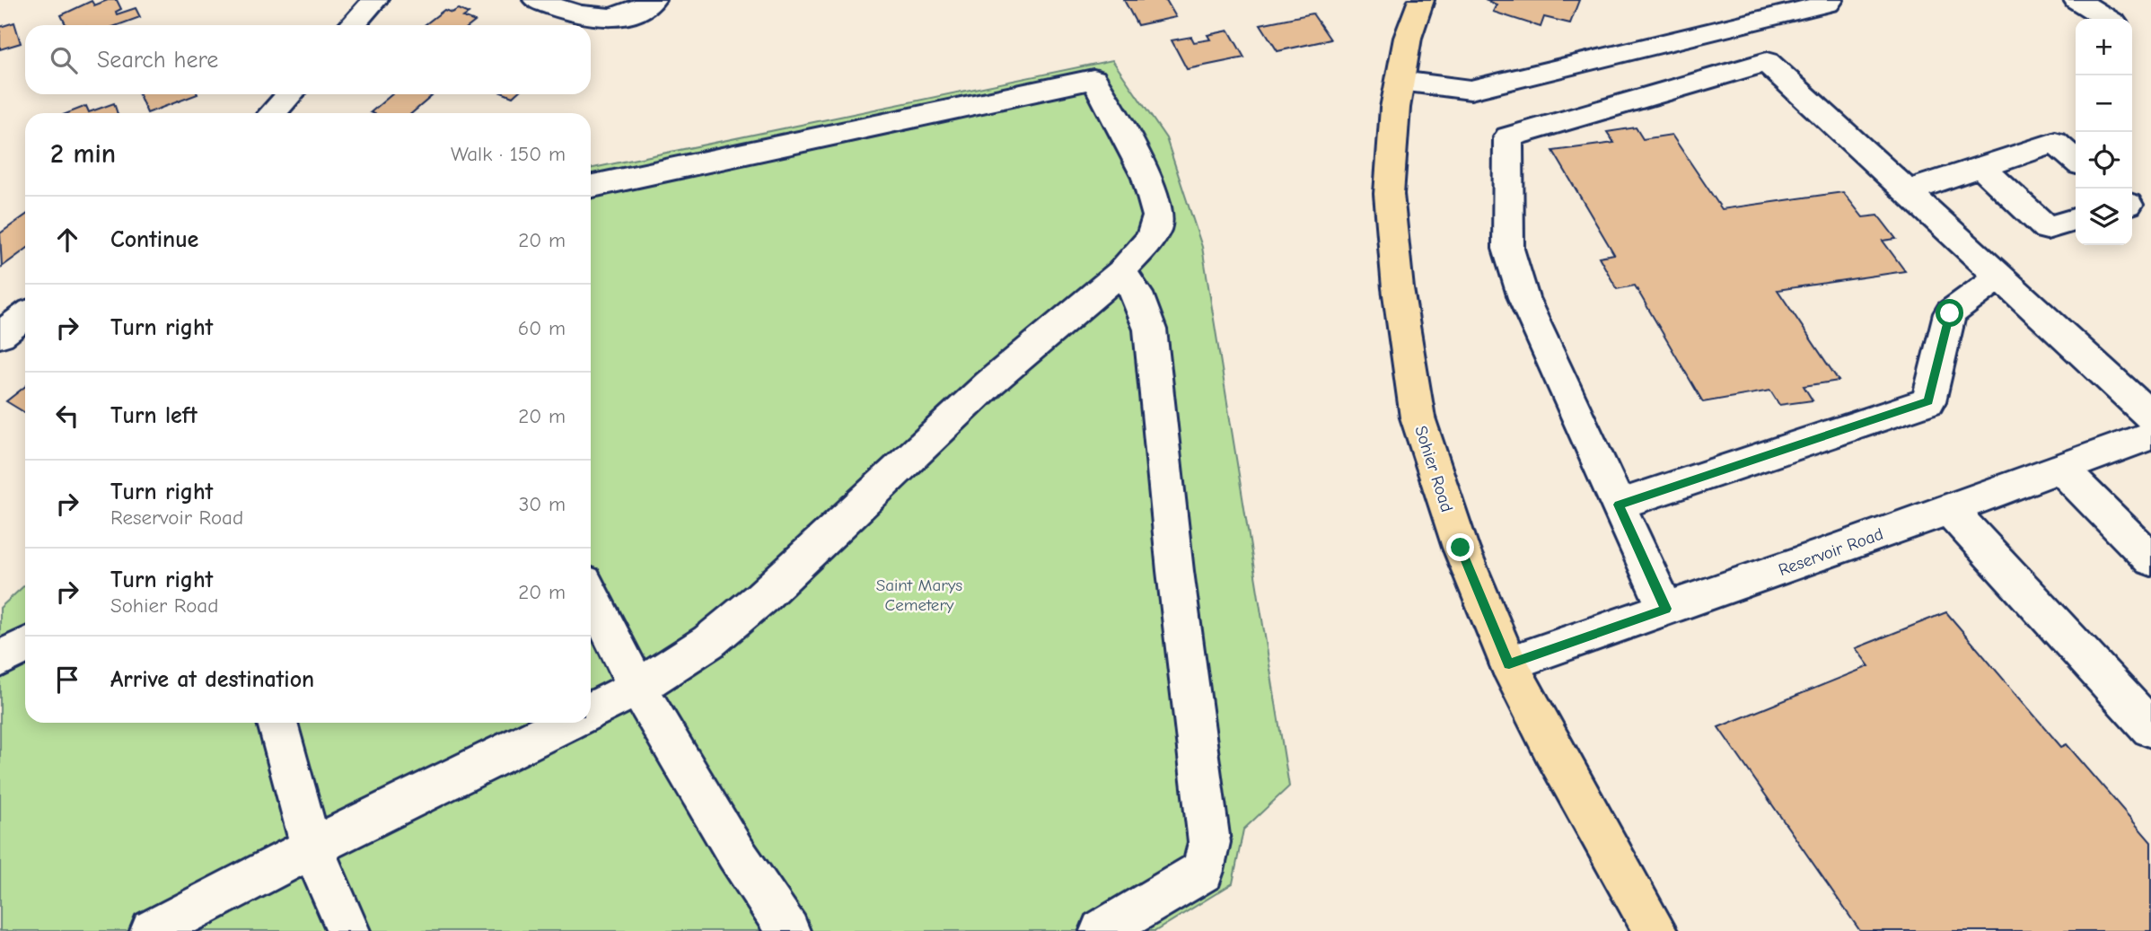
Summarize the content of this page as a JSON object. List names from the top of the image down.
{
  "streets": {
    "main road": ["Sohier Road"],
    "street": ["Reservoir Road"]
  },
  "crossings": [
    ["Sohier Road", "Reservoir Road"]
  ],
  "parks": ["Saint Marys Cemetery"],
  "page": {
    "map_buttons": ["+", "−"],
    "search": "Search here",
    "heading": ["2 min", "Walk · 150 m"],
    "list": [
      ["Continue", "20 m"],
      ["Turn right", "60 m"],
      ["Turn left", "20 m"],
      ["Turn right", "Reservoir Road", "30 m"],
      ["Turn right", "Sohier Road", "20 m"],
      "Arrive at destination"
    ]
  }
}
